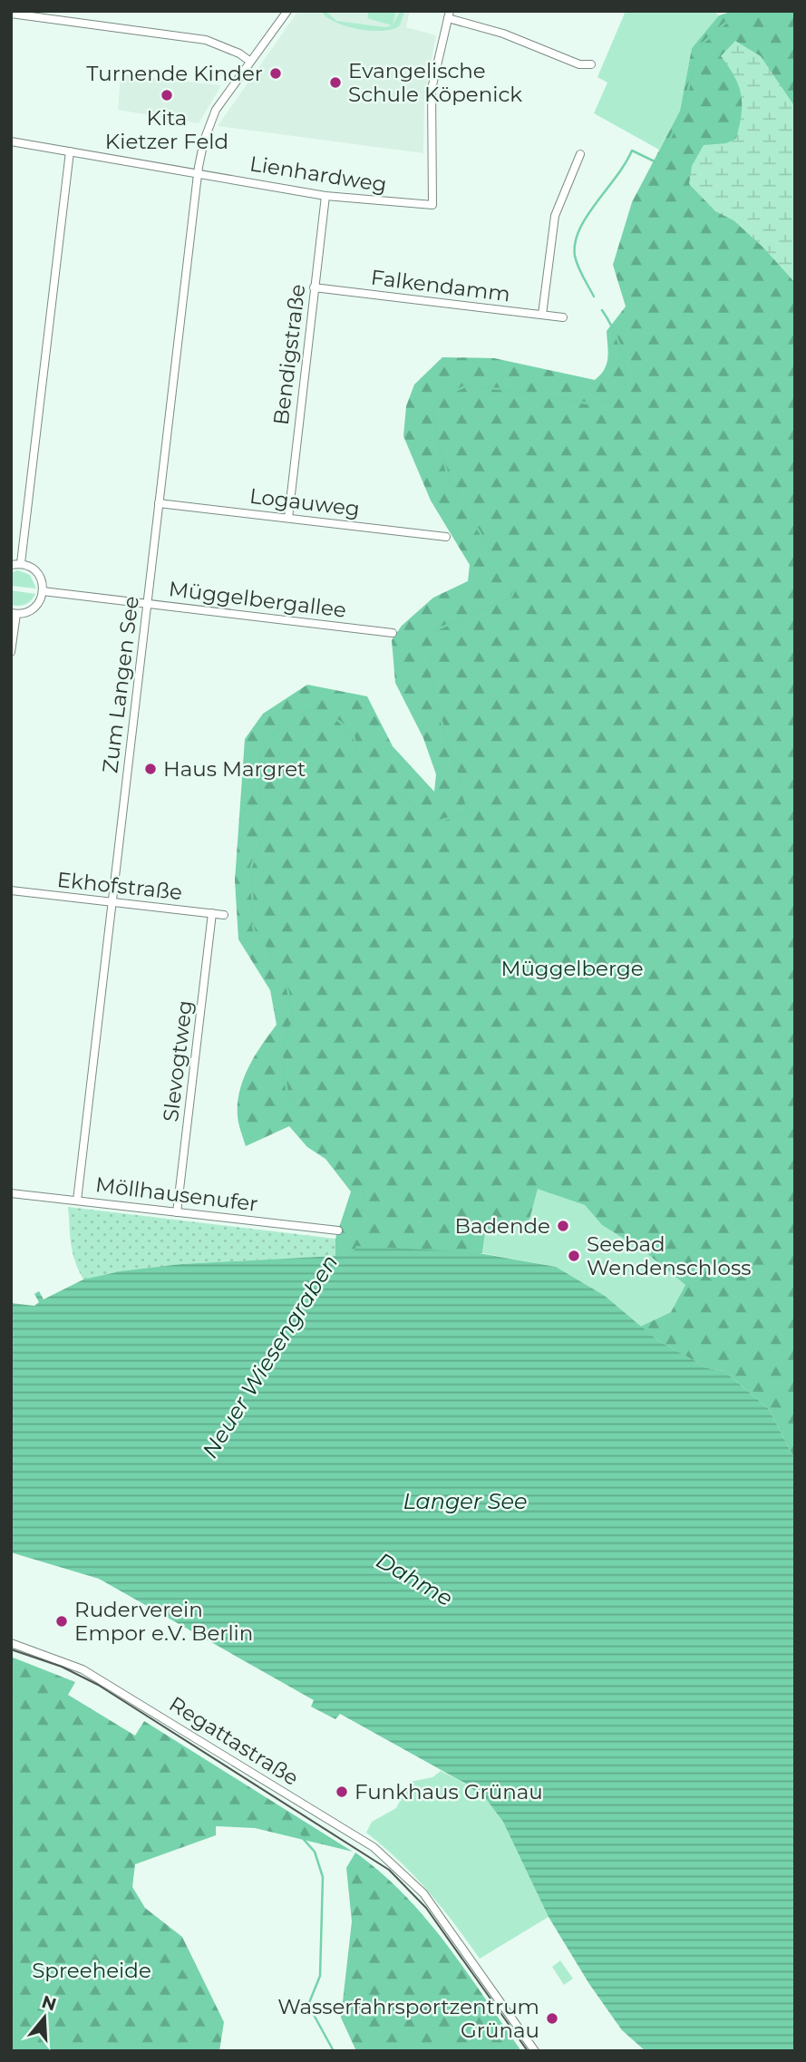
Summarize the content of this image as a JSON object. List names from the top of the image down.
{
  "streets": {
    "street": [
      "Lienhardweg",
      "Falkendamm",
      "Bendigstraße",
      "Logauweg",
      "Müggelbergallee",
      "Zum Langen See",
      "Ekhofstraße",
      "Slevogtweg",
      "Möllhausenufer",
      "Regattastraße"
    ]
  },
  "crossings": [
    ["Lienhardweg", "Bendigstraße"],
    ["Lienhardweg", "Zum Langen See"],
    ["Falkendamm", "Bendigstraße"],
    ["Bendigstraße", "Logauweg"],
    ["Logauweg", "Zum Langen See"],
    ["Müggelbergallee", "Zum Langen See"],
    ["Zum Langen See", "Ekhofstraße"],
    ["Zum Langen See", "Möllhausenufer"],
    ["Ekhofstraße", "Slevogtweg"],
    ["Slevogtweg", "Möllhausenufer"]
  ],
  "water": ["Neuer Wiesengraben", "Langer See", "Dahme"],
  "parks": ["Müggelberge", "Spreeheide"],
  "places": [
    "Turnende Kinder",
    "Evangelische Schule Köpenick",
    "Kita Kietzer Feld",
    "Haus Margret",
    "Badende",
    "Seebad Wendenschloss",
    "Ruderverein Empor e.V. Berlin",
    "Funkhaus Grünau",
    "Wasserfahrsportzentrum Grünau"
  ],
  "north": "top"
}
